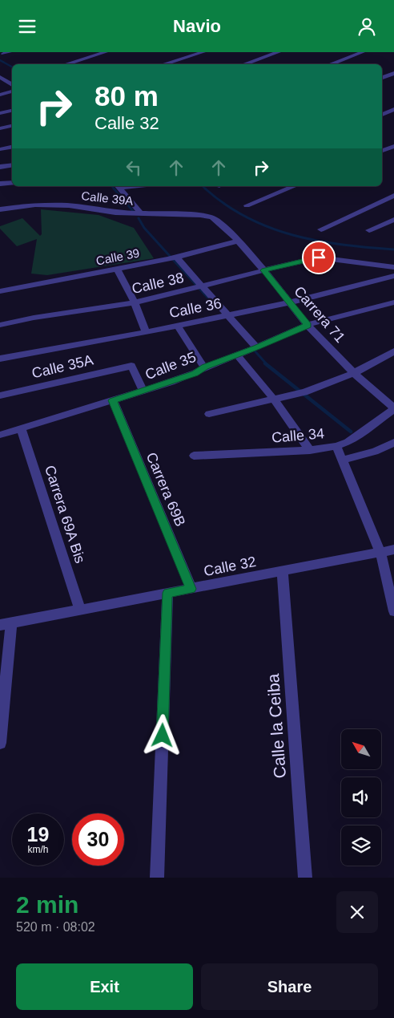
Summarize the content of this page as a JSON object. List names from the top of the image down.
{
  "streets": {
    "street": [
      "Calle 39A",
      "Calle 39",
      "Calle 38",
      "Calle 36",
      "Carrera 71",
      "Calle 35",
      "Calle 35A",
      "Calle 34",
      "Carrera 69B",
      "Carrera 69A Bis",
      "Calle 32",
      "Calle la Ceiba"
    ]
  },
  "crossings": [
    ["Calle 39A", "Carrera 71"],
    ["Calle 39", "Carrera 71"],
    ["Calle 38", "Carrera 71"],
    ["Calle 36", "Carrera 71"],
    ["Carrera 71", "Calle 35"],
    ["Carrera 71", "Calle 34"],
    ["Calle 35", "Calle 35A"],
    ["Calle 35", "Carrera 69B"],
    ["Calle 35", "Carrera 69A Bis"],
    ["Carrera 69B", "Calle 32"],
    ["Carrera 69A Bis", "Calle 32"],
    ["Calle 32", "Calle la Ceiba"]
  ],
  "north": "top left",
  "page": {
    "header": "Navio",
    "turn": ["80 m", "Calle 32"],
    "speed": "19 km/h",
    "limit": "30",
    "heading": ["2 min", "520 m · 08:02"],
    "buttons": ["Exit", "Share"]
  }
}
